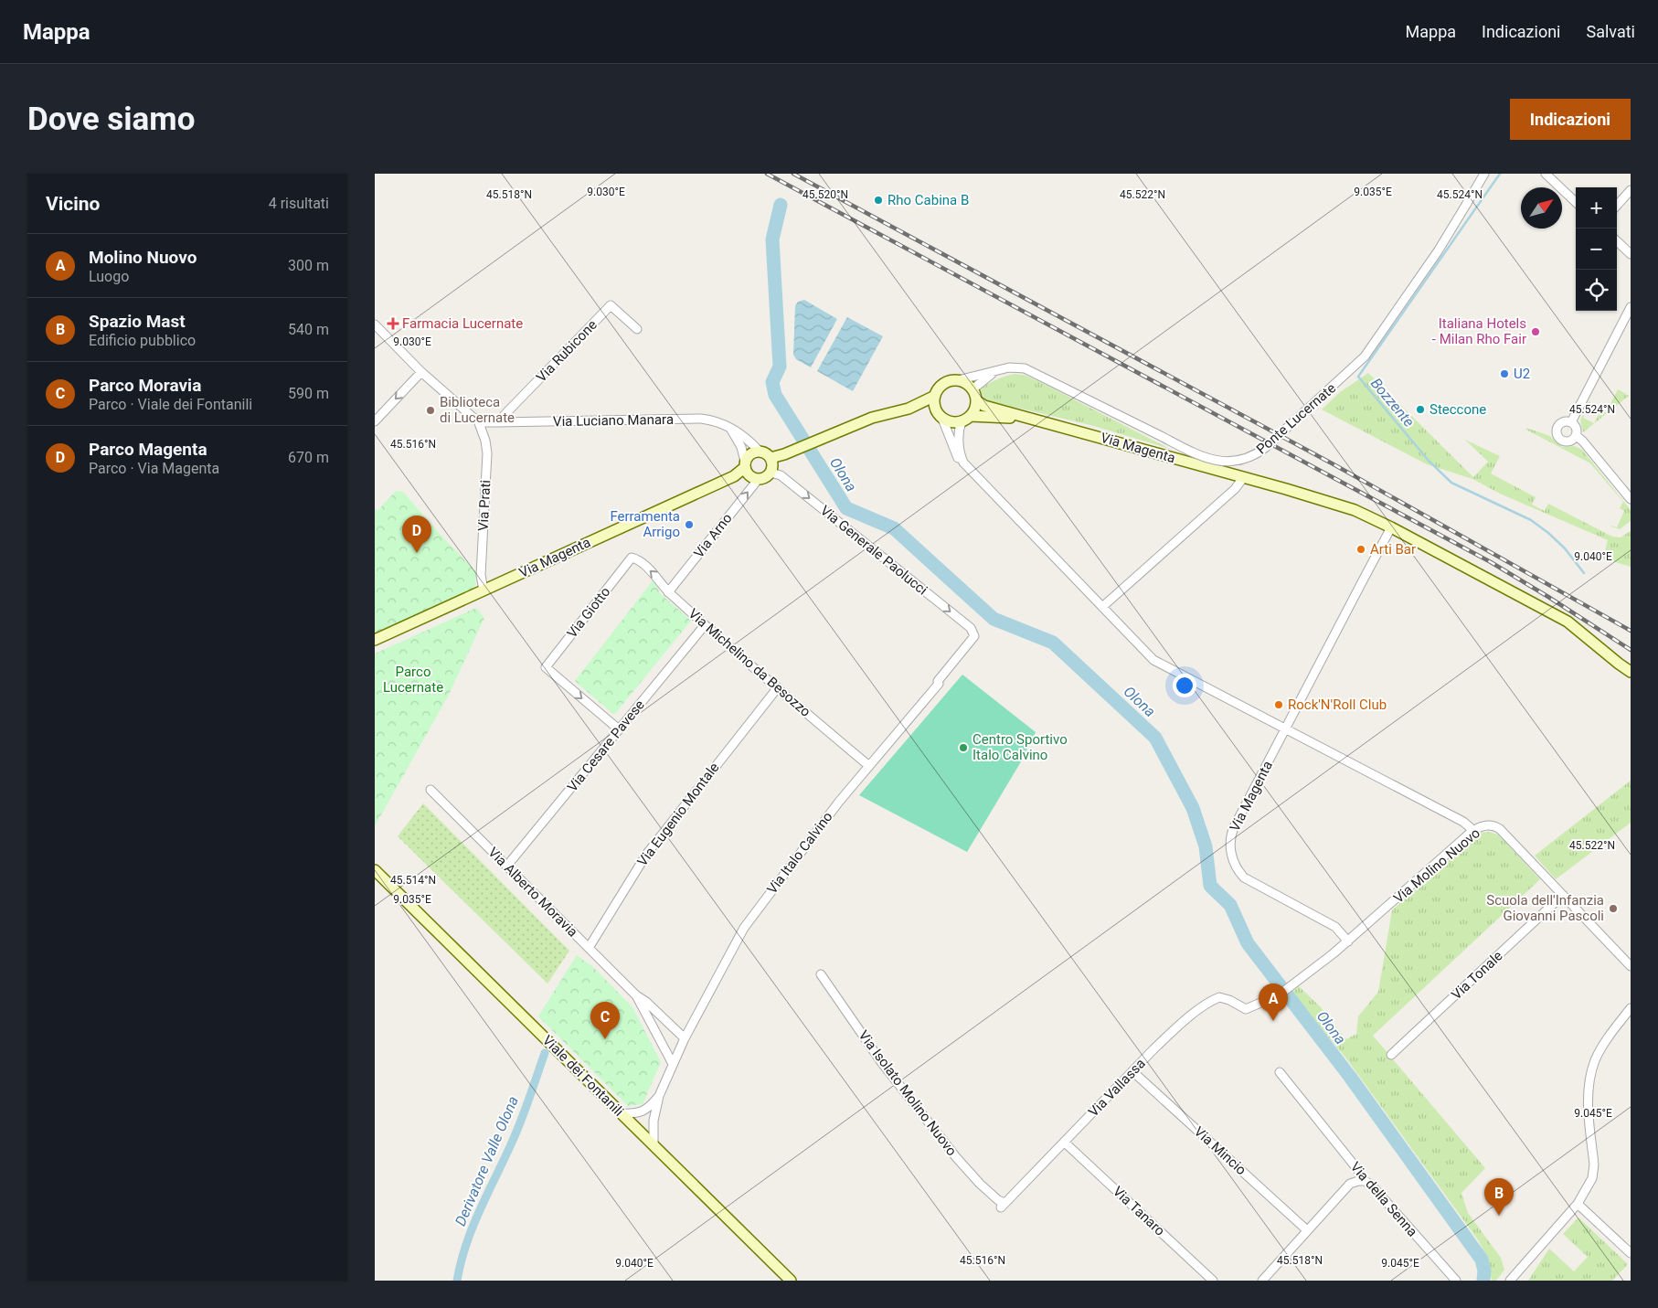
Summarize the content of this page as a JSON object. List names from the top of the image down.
{
  "streets": {
    "street": [
      "Via Rubicone",
      "Ponte Lucernate",
      "Via Luciano Manara",
      "Via Magenta",
      "Via Prati",
      "Via Arno",
      "Via Generale Paolucci",
      "Via Giotto",
      "Via Michelino da Besozzo",
      "Via Cesare Pavese",
      "Via Eugenio Montale",
      "Via Italo Calvino",
      "Via Molino Nuovo",
      "Via Alberto Moravia",
      "Via Tonale",
      "Viale dei Fontanili",
      "Via Vallassa",
      "Via Isolato Molino Nuovo",
      "Via Mincio",
      "Via della Senna",
      "Via Tanaro"
    ]
  },
  "crossings": [
    ["Via Rubicone", "Via Luciano Manara"],
    ["Ponte Lucernate", "Via Magenta"],
    ["Via Luciano Manara", "Via Magenta"],
    ["Via Luciano Manara", "Via Prati"],
    ["Via Luciano Manara", "Via Arno"],
    ["Via Luciano Manara", "Via Generale Paolucci"],
    ["Via Magenta", "Via Prati"],
    ["Via Magenta", "Via Arno"],
    ["Via Magenta", "Via Generale Paolucci"],
    ["Via Magenta", "Via Molino Nuovo"],
    ["Via Arno", "Via Generale Paolucci"],
    ["Via Arno", "Via Michelino da Besozzo"],
    ["Via Generale Paolucci", "Via Italo Calvino"],
    ["Via Giotto", "Via Michelino da Besozzo"],
    ["Via Giotto", "Via Cesare Pavese"],
    ["Via Michelino da Besozzo", "Via Cesare Pavese"],
    ["Via Michelino da Besozzo", "Via Eugenio Montale"],
    ["Via Michelino da Besozzo", "Via Italo Calvino"],
    ["Via Cesare Pavese", "Via Alberto Moravia"],
    ["Via Eugenio Montale", "Via Alberto Moravia"],
    ["Via Italo Calvino", "Via Alberto Moravia"],
    ["Via Molino Nuovo", "Via Tonale"],
    ["Via Molino Nuovo", "Via Vallassa"],
    ["Via Vallassa", "Via Isolato Molino Nuovo"],
    ["Via Vallassa", "Via Mincio"],
    ["Via Vallassa", "Via Tanaro"]
  ],
  "one_way": ["Via Arno", "Via Generale Paolucci"],
  "water": ["Bozzente", "Olona", "Derivatore Valle Olona"],
  "parks": ["Parco Lucernate"],
  "places": {
    "other": [
      "Rho Cabina B",
      "Italiana Hotels - Milan Rho Fair",
      "U2",
      "Steccone",
      "Biblioteca di Lucernate",
      "Ferramenta Arrigo",
      "Arti Bar",
      "Rock'N'Roll Club",
      "Centro Sportivo Italo Calvino",
      "Scuola dell'Infanzia Giovanni Pascoli"
    ],
    "health": ["Farmacia Lucernate"]
  },
  "north": "top right",
  "page": {
    "header": "Mappa",
    "nav": ["Mappa", "Indicazioni", "Salvati"],
    "buttons": "Indicazioni",
    "title": "Dove siamo",
    "heading": ["Vicino", "4 risultati"],
    "map_buttons": ["+", "−"],
    "list": [
      {
        "mark": "A",
        "name": "Molino Nuovo",
        "note": "Luogo",
        "value": "300 m"
      },
      {
        "mark": "B",
        "name": "Spazio Mast",
        "note": "Edificio pubblico",
        "value": "540 m"
      },
      {
        "mark": "C",
        "name": "Parco Moravia",
        "note": "Parco · Viale dei Fontanili",
        "value": "590 m"
      },
      {
        "mark": "D",
        "name": "Parco Magenta",
        "note": "Parco · Via Magenta",
        "value": "670 m"
      }
    ],
    "pins": [
      "D",
      "A",
      "C",
      "B"
    ]
  },
  "coordinates": [
    "9.030°E",
    "9.035°E",
    "45.518°N",
    "45.520°N",
    "45.522°N",
    "45.524°N",
    "45.516°N",
    "9.040°E",
    "45.514°N",
    "9.045°E"
  ]
}
